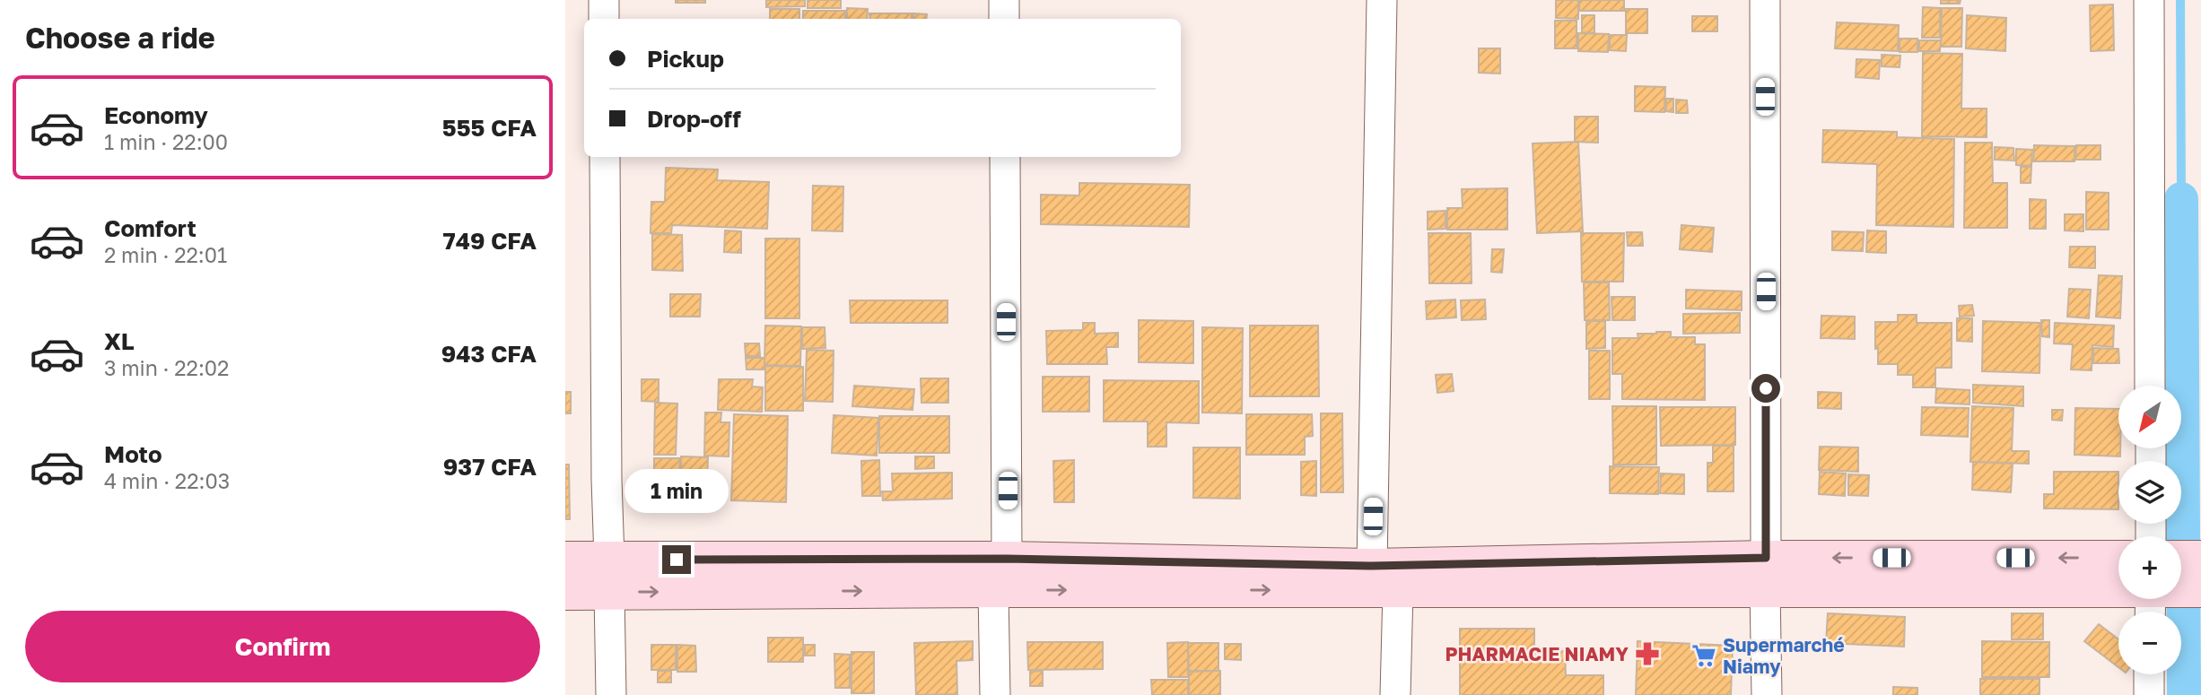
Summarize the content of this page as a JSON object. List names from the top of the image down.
{
  "places": {
    "pharmacy": ["PHARMACIE NIAMY"],
    "supermarket": ["Supermarché Niamy"]
  },
  "north": "bottom left",
  "page": {
    "heading": "Choose a ride",
    "banner": ["Pickup", "Drop-off"],
    "list": [
      {
        "name": "Economy",
        "note": "1 min · 22:00",
        "value": "555 CFA"
      },
      {
        "name": "Comfort",
        "note": "2 min · 22:01",
        "value": "749 CFA"
      },
      {
        "name": "XL",
        "note": "3 min · 22:02",
        "value": "943 CFA"
      },
      {
        "name": "Moto",
        "note": "4 min · 22:03",
        "value": "937 CFA"
      }
    ],
    "map_buttons": ["+", "−"],
    "bubble": "1 min",
    "buttons": "Confirm"
  }
}
